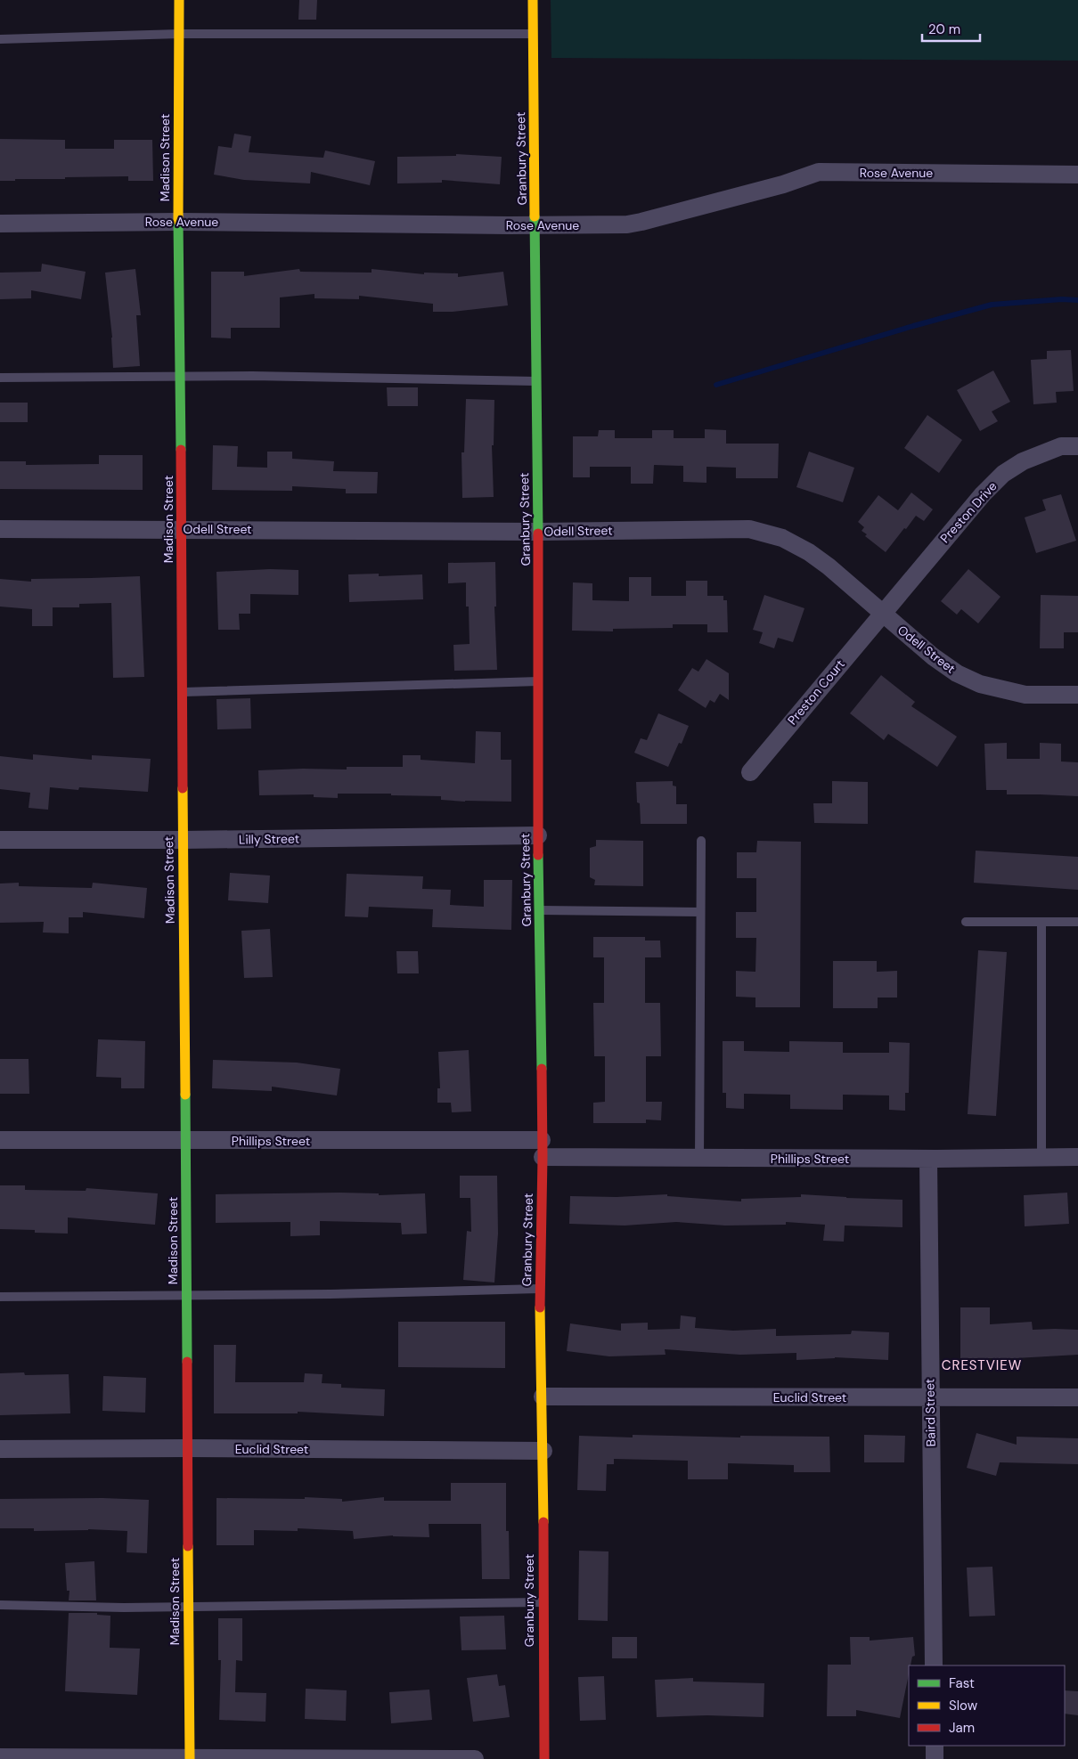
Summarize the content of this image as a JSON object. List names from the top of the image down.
{
  "streets": {
    "street": [
      "Madison Street",
      "Granbury Street",
      "Rose Avenue",
      "Preston Drive",
      "Odell Street",
      "Preston Court",
      "Lilly Street",
      "Phillips Street",
      "Euclid Street",
      "Baird Street"
    ]
  },
  "crossings": [
    ["Madison Street", "Rose Avenue"],
    ["Madison Street", "Odell Street"],
    ["Madison Street", "Lilly Street"],
    ["Madison Street", "Phillips Street"],
    ["Madison Street", "Euclid Street"],
    ["Granbury Street", "Rose Avenue"],
    ["Granbury Street", "Odell Street"],
    ["Granbury Street", "Lilly Street"],
    ["Granbury Street", "Phillips Street"],
    ["Granbury Street", "Euclid Street"],
    ["Preston Drive", "Odell Street"],
    ["Preston Drive", "Preston Court"],
    ["Odell Street", "Preston Court"],
    ["Phillips Street", "Baird Street"],
    ["Euclid Street", "Baird Street"]
  ],
  "districts": ["CRESTVIEW"],
  "legend": ["Fast", "Slow", "Jam"],
  "scale_bar": "20 m"
}
